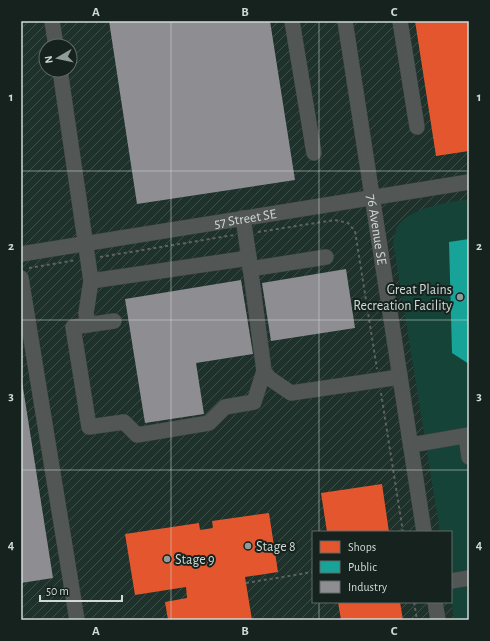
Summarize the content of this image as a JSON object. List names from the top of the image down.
{
  "streets": {
    "street": ["57 Street SE", "76 Avenue SE"]
  },
  "crossings": [
    ["57 Street SE", "76 Avenue SE"]
  ],
  "places": ["Great Plains Recreation Facility", "Stage 8", "Stage 9"],
  "legend": ["Shops", "Public", "Industry"],
  "scale_bar": "50 m",
  "north": "left",
  "grid": {
    "columns": ["A", "B", "C"],
    "rows": [
      "1",
      "2",
      "3",
      "4"
    ]
  }
}
